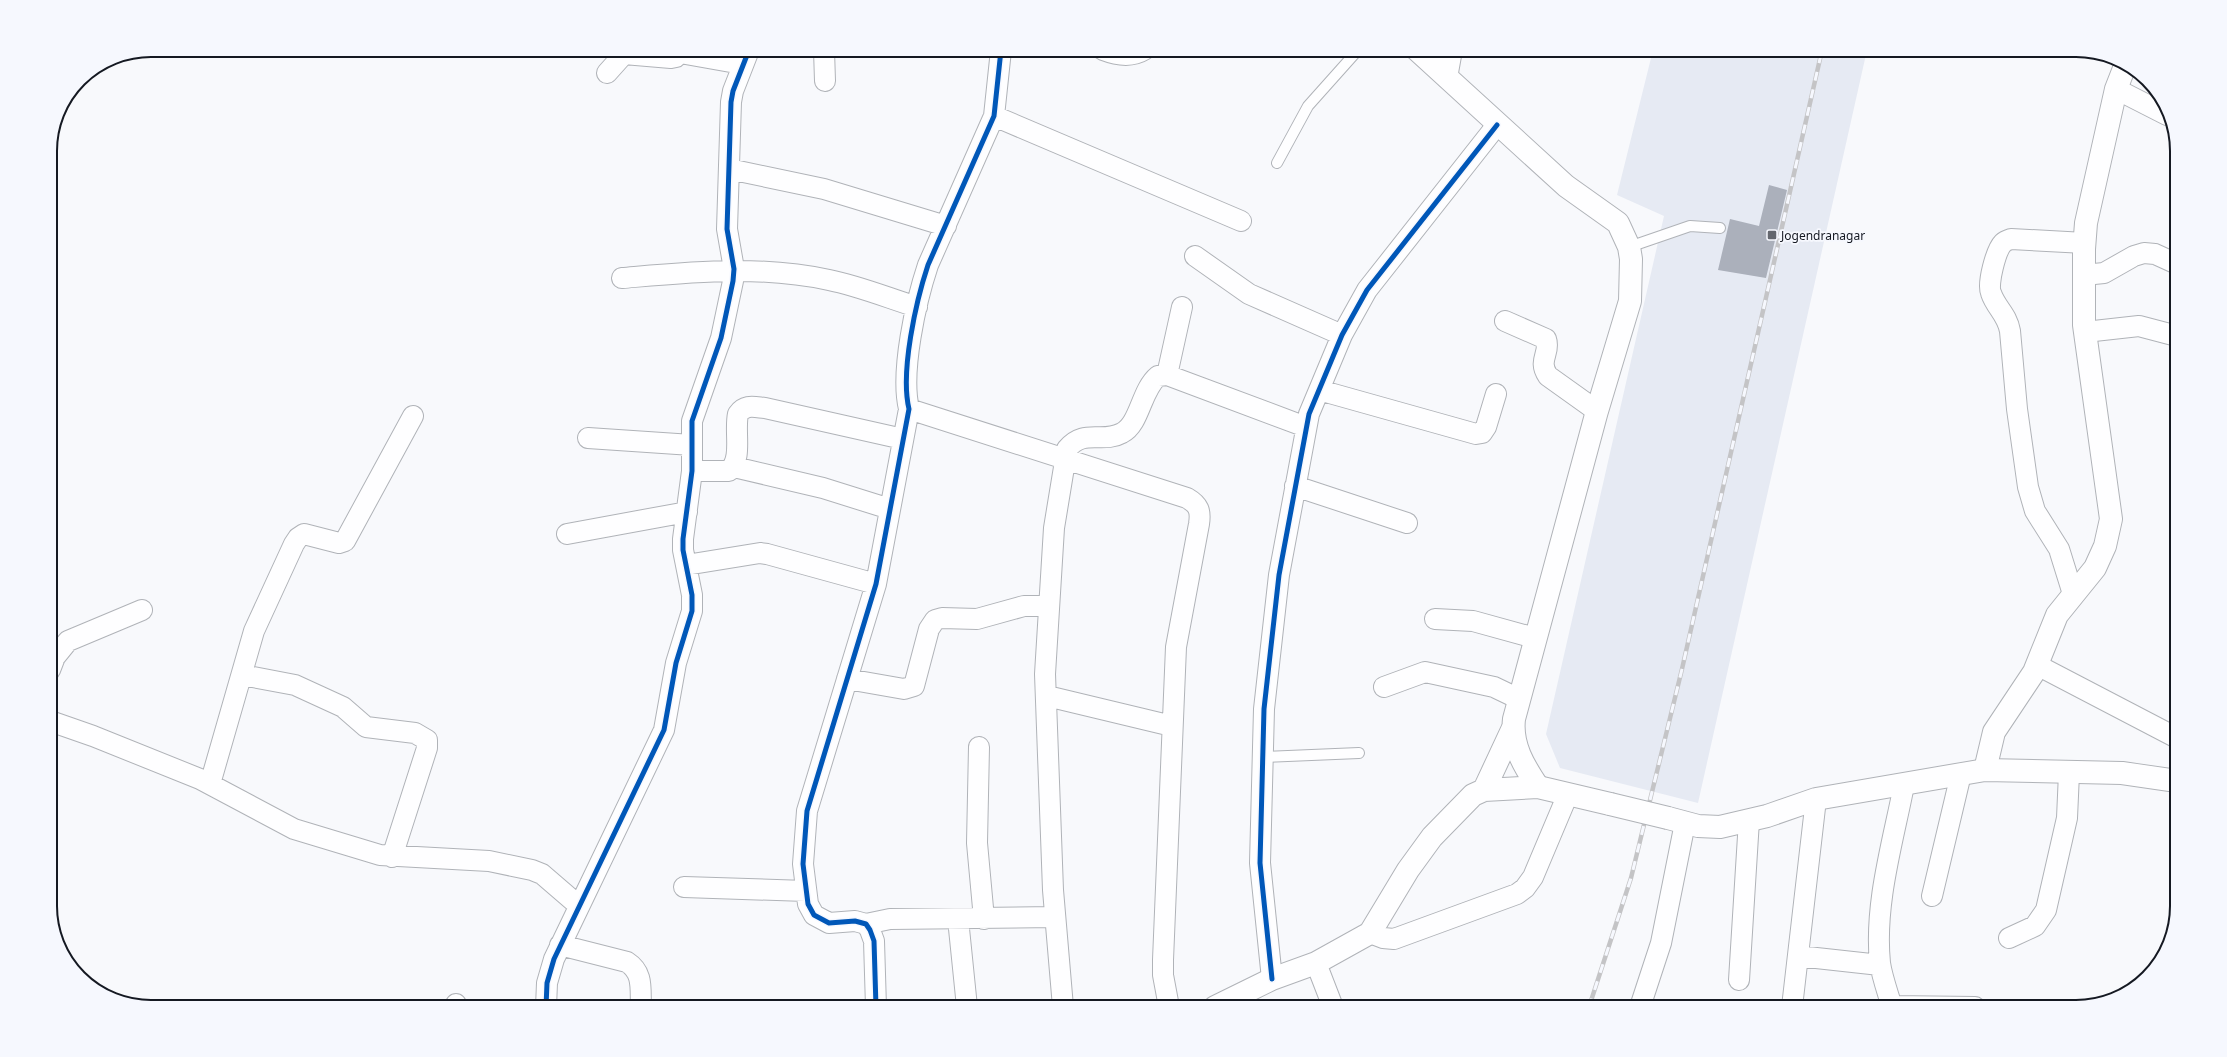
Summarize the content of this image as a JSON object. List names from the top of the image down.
{
  "places": {
    "transit": ["Jogendranagar"]
  }
}
